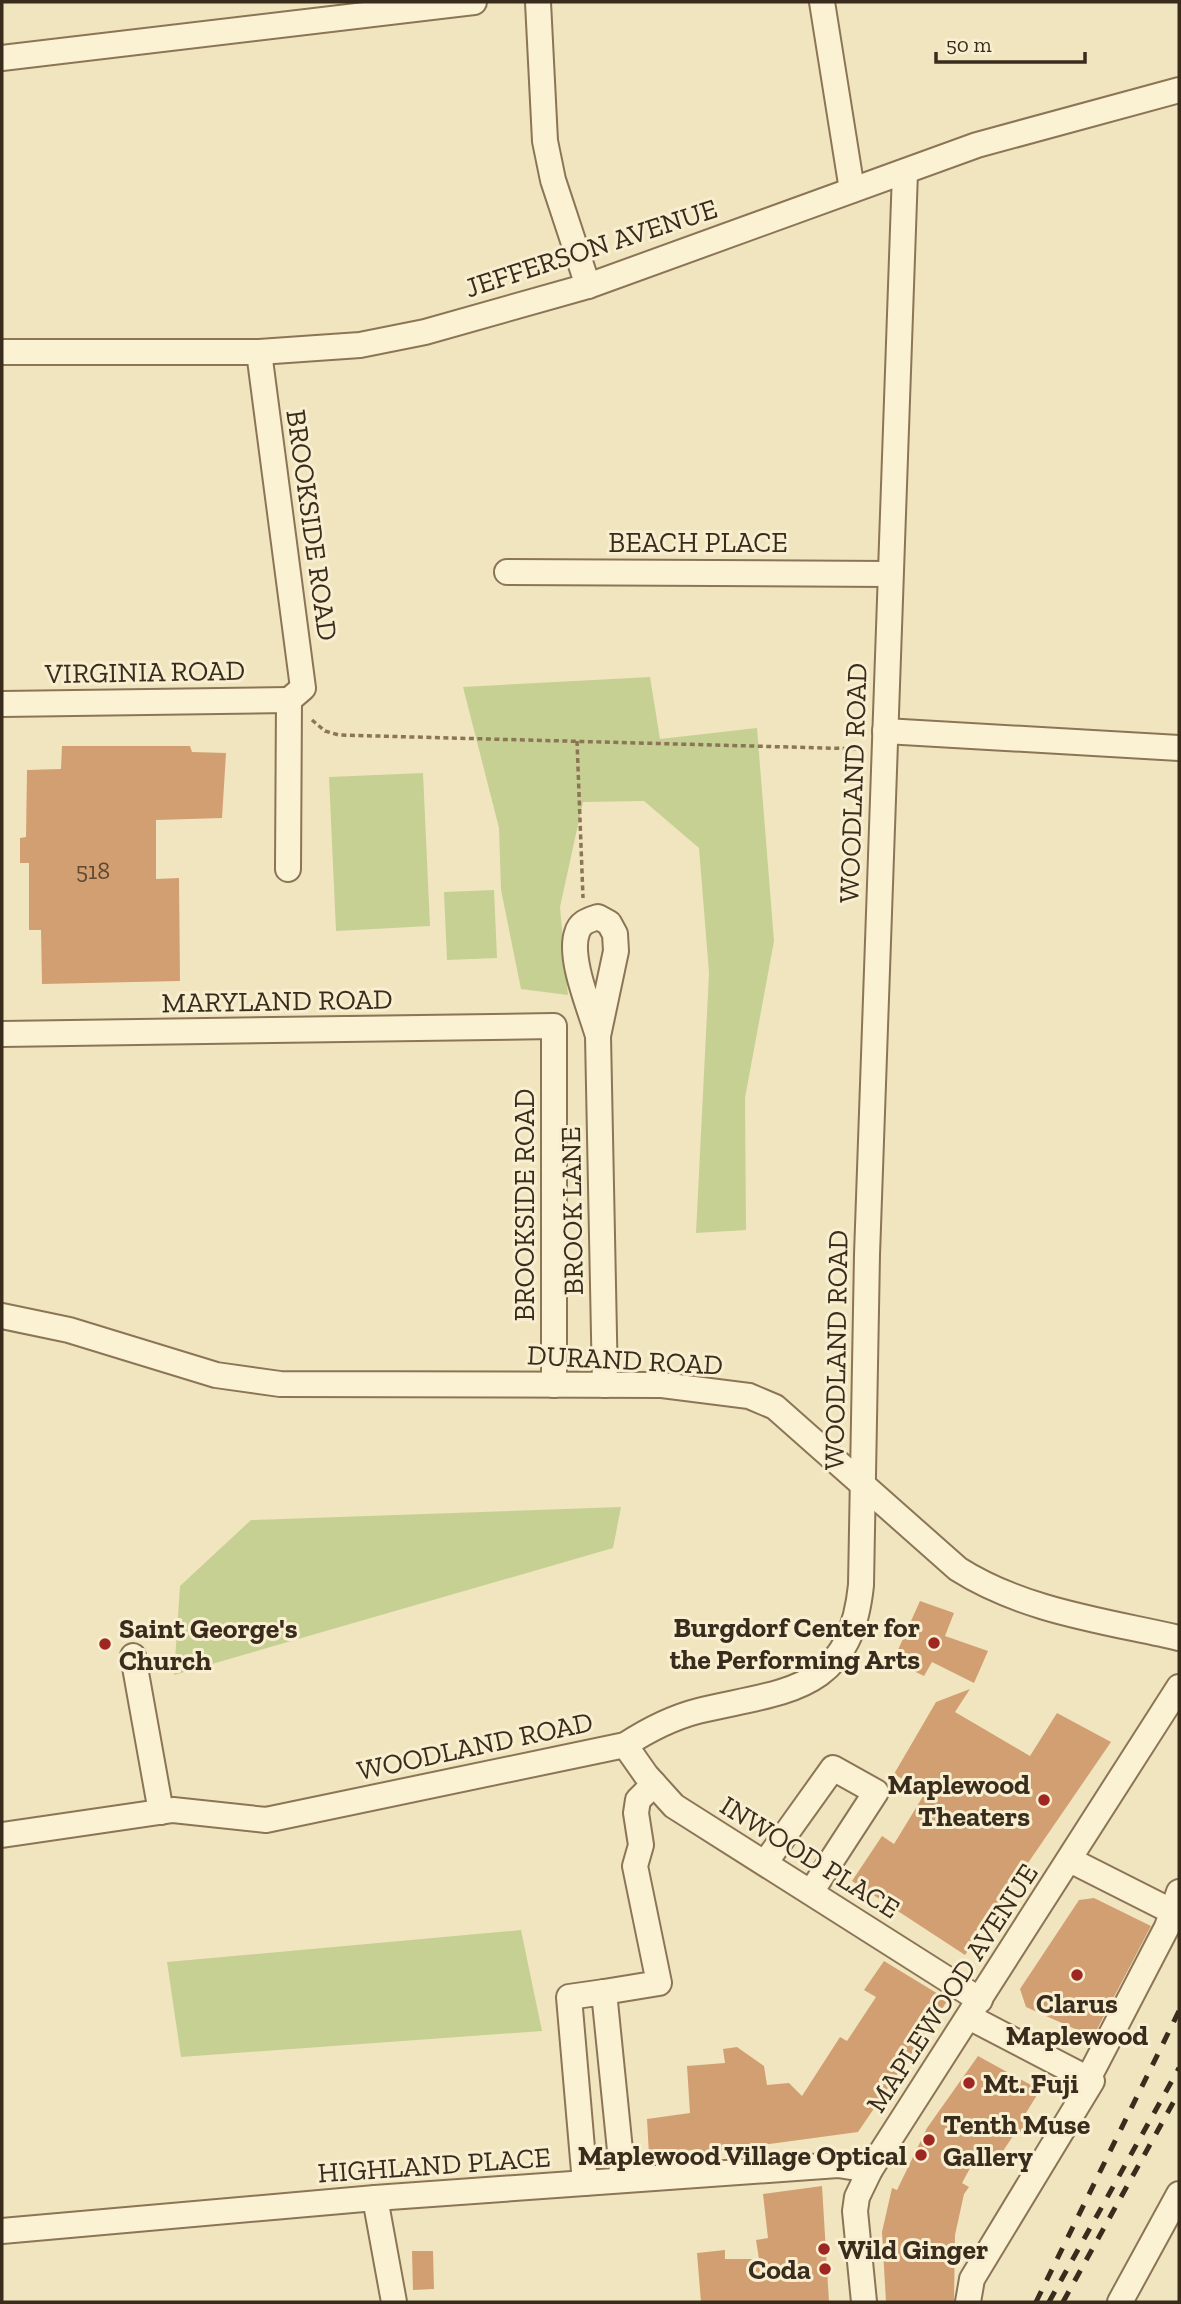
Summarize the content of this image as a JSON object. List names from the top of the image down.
{
  "streets": {
    "street": [
      "JEFFERSON AVENUE",
      "BROOKSIDE ROAD",
      "BEACH PLACE",
      "VIRGINIA ROAD",
      "WOODLAND ROAD",
      "MARYLAND ROAD",
      "BROOK LANE",
      "DURAND ROAD",
      "INWOOD PLACE",
      "MAPLEWOOD AVENUE",
      "HIGHLAND PLACE"
    ]
  },
  "crossings": [
    ["JEFFERSON AVENUE", "BROOKSIDE ROAD"],
    ["JEFFERSON AVENUE", "WOODLAND ROAD"],
    ["BROOKSIDE ROAD", "VIRGINIA ROAD"],
    ["BROOKSIDE ROAD", "MARYLAND ROAD"],
    ["BROOKSIDE ROAD", "DURAND ROAD"],
    ["BEACH PLACE", "WOODLAND ROAD"],
    ["WOODLAND ROAD", "DURAND ROAD"],
    ["WOODLAND ROAD", "INWOOD PLACE"],
    ["BROOK LANE", "DURAND ROAD"],
    ["INWOOD PLACE", "MAPLEWOOD AVENUE"],
    ["MAPLEWOOD AVENUE", "HIGHLAND PLACE"]
  ],
  "places": [
    "Burgdorf Center for the Performing Arts",
    "Saint George's Church",
    "Maplewood Theaters",
    "Clarus Maplewood",
    "Mt. Fuji",
    "Tenth Muse Gallery",
    "Maplewood Village Optical",
    "Wild Ginger",
    "Coda"
  ],
  "house_numbers": ["518"],
  "scale_bar": "50 m"
}
